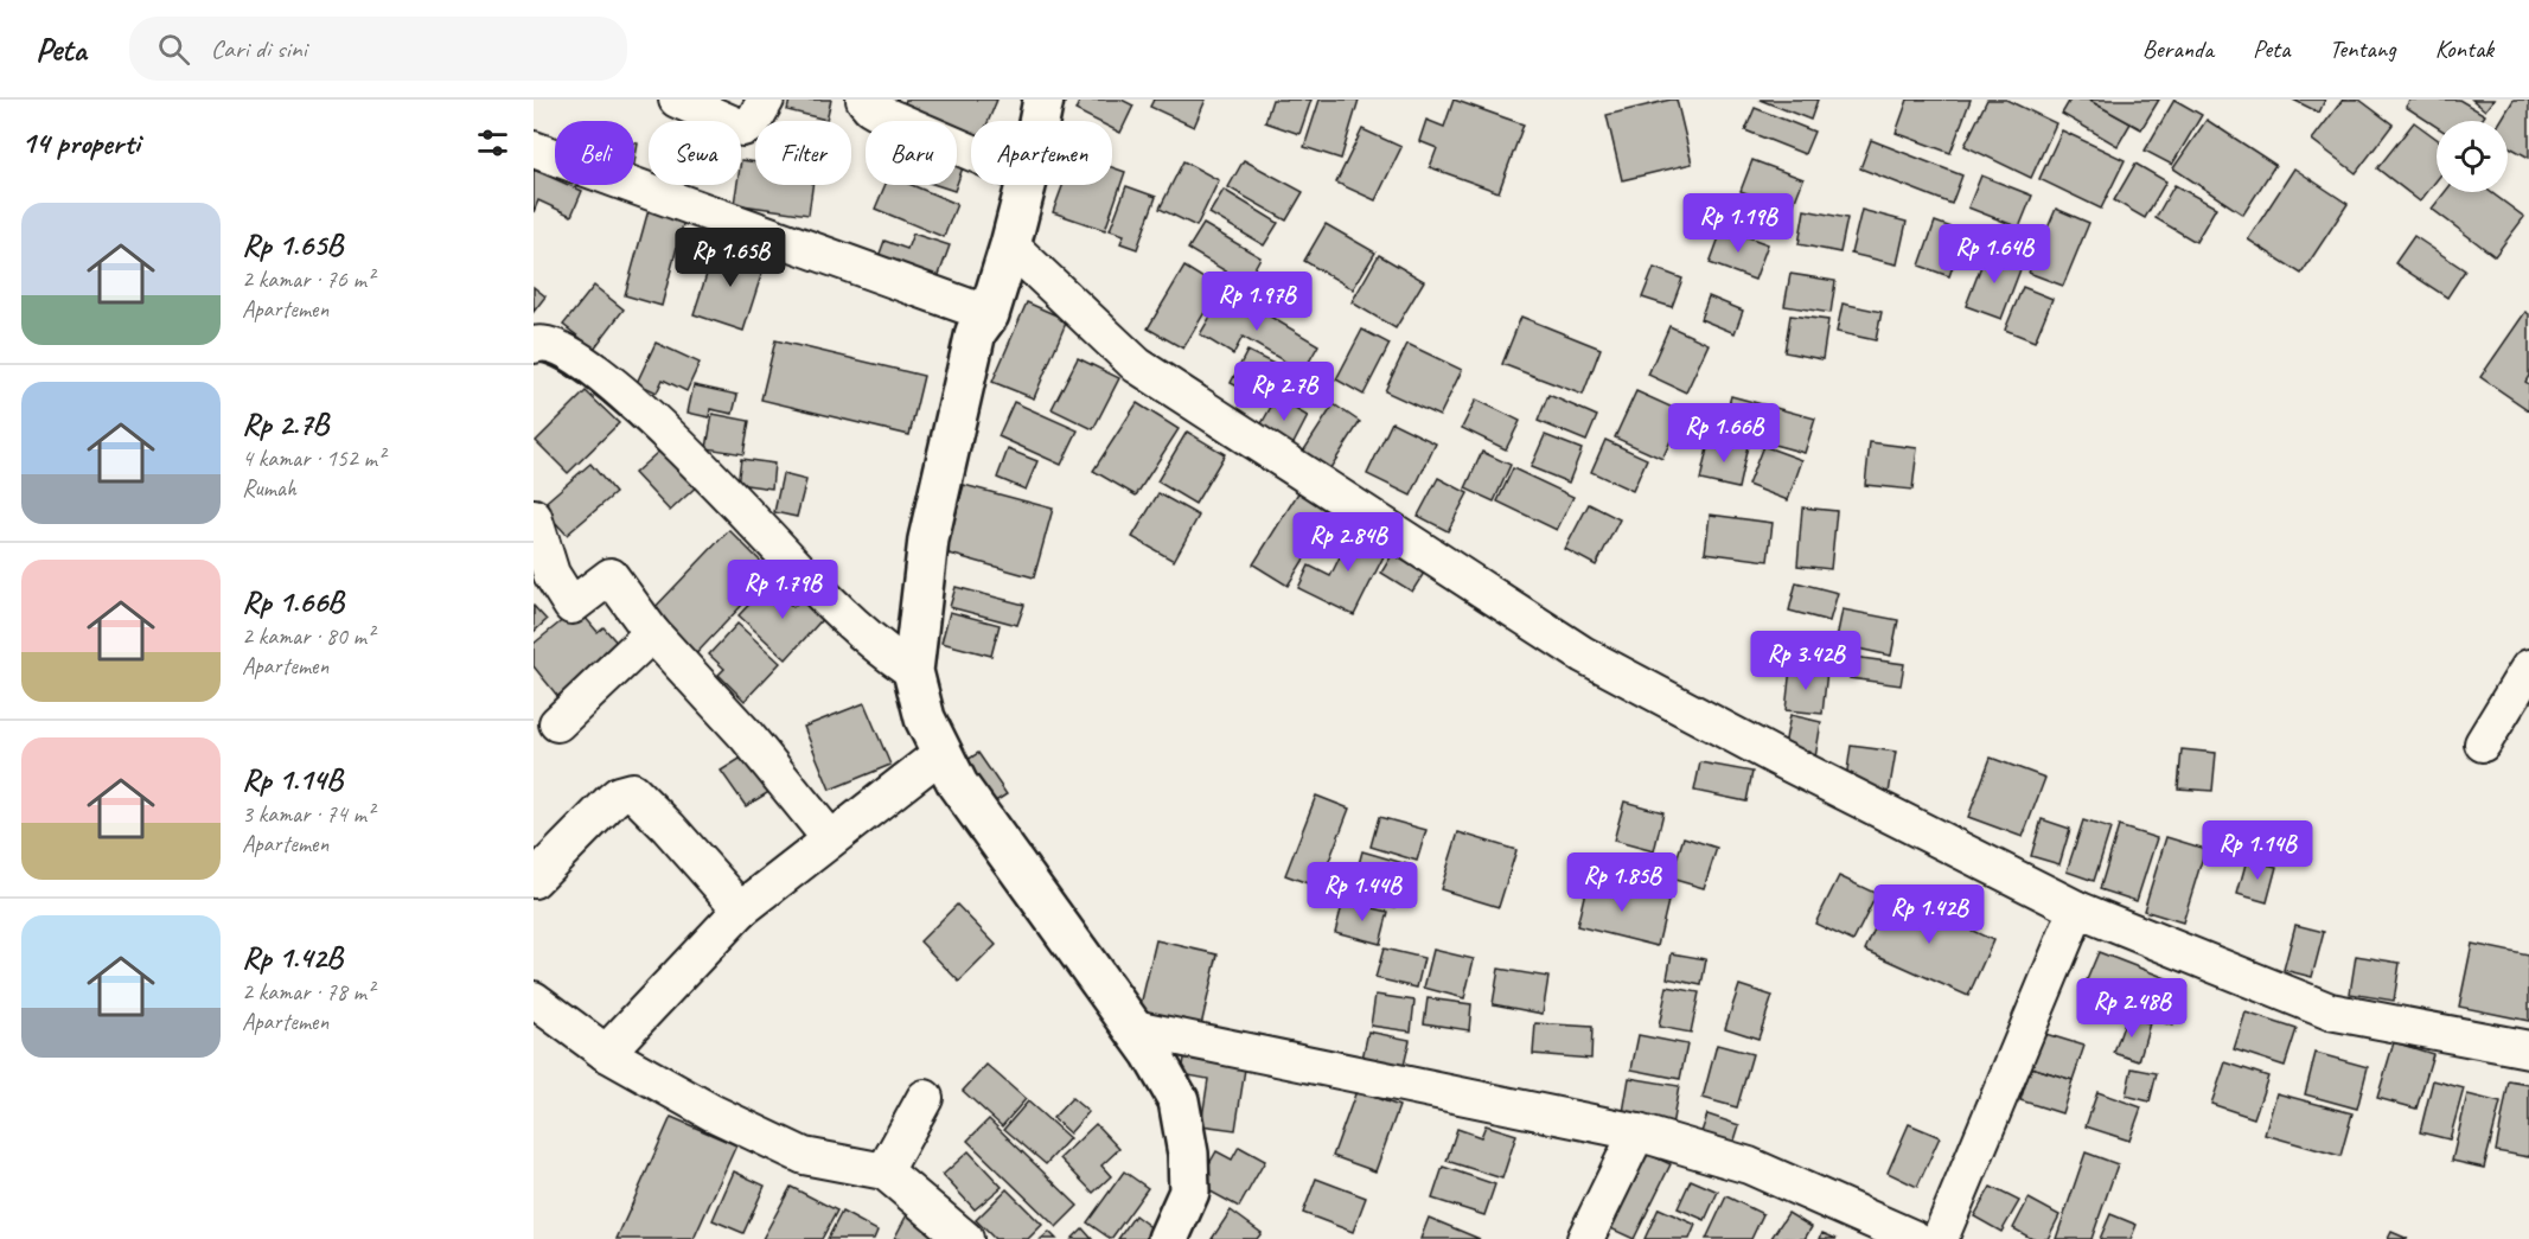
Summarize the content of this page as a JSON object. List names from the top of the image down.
{
  "page": {
    "header": "Peta",
    "search": "Cari di sini",
    "nav": [
      "Beranda",
      "Peta",
      "Tentang",
      "Kontak"
    ],
    "heading": "14 properti",
    "chip": [
      "Beli",
      "Sewa",
      "Filter",
      "Baru",
      "Apartemen"
    ],
    "list": [
      {
        "name": "Rp 1.65B",
        "note": "2 kamar · 76 m² · Apartemen"
      },
      {
        "name": "Rp 2.7B",
        "note": "4 kamar · 152 m² · Rumah"
      },
      {
        "name": "Rp 1.66B",
        "note": "2 kamar · 80 m² · Apartemen"
      },
      {
        "name": "Rp 1.14B",
        "note": "3 kamar · 74 m² · Apartemen"
      },
      {
        "name": "Rp 1.42B",
        "note": "2 kamar · 78 m² · Apartemen"
      }
    ],
    "price": [
      "Rp 1.19B",
      "Rp 1.64B",
      "Rp 1.65B",
      "Rp 1.97B",
      "Rp 2.7B",
      "Rp 1.66B",
      "Rp 2.84B",
      "Rp 1.79B",
      "Rp 3.42B",
      "Rp 1.14B",
      "Rp 1.85B",
      "Rp 1.44B",
      "Rp 1.42B",
      "Rp 2.48B"
    ]
  }
}
